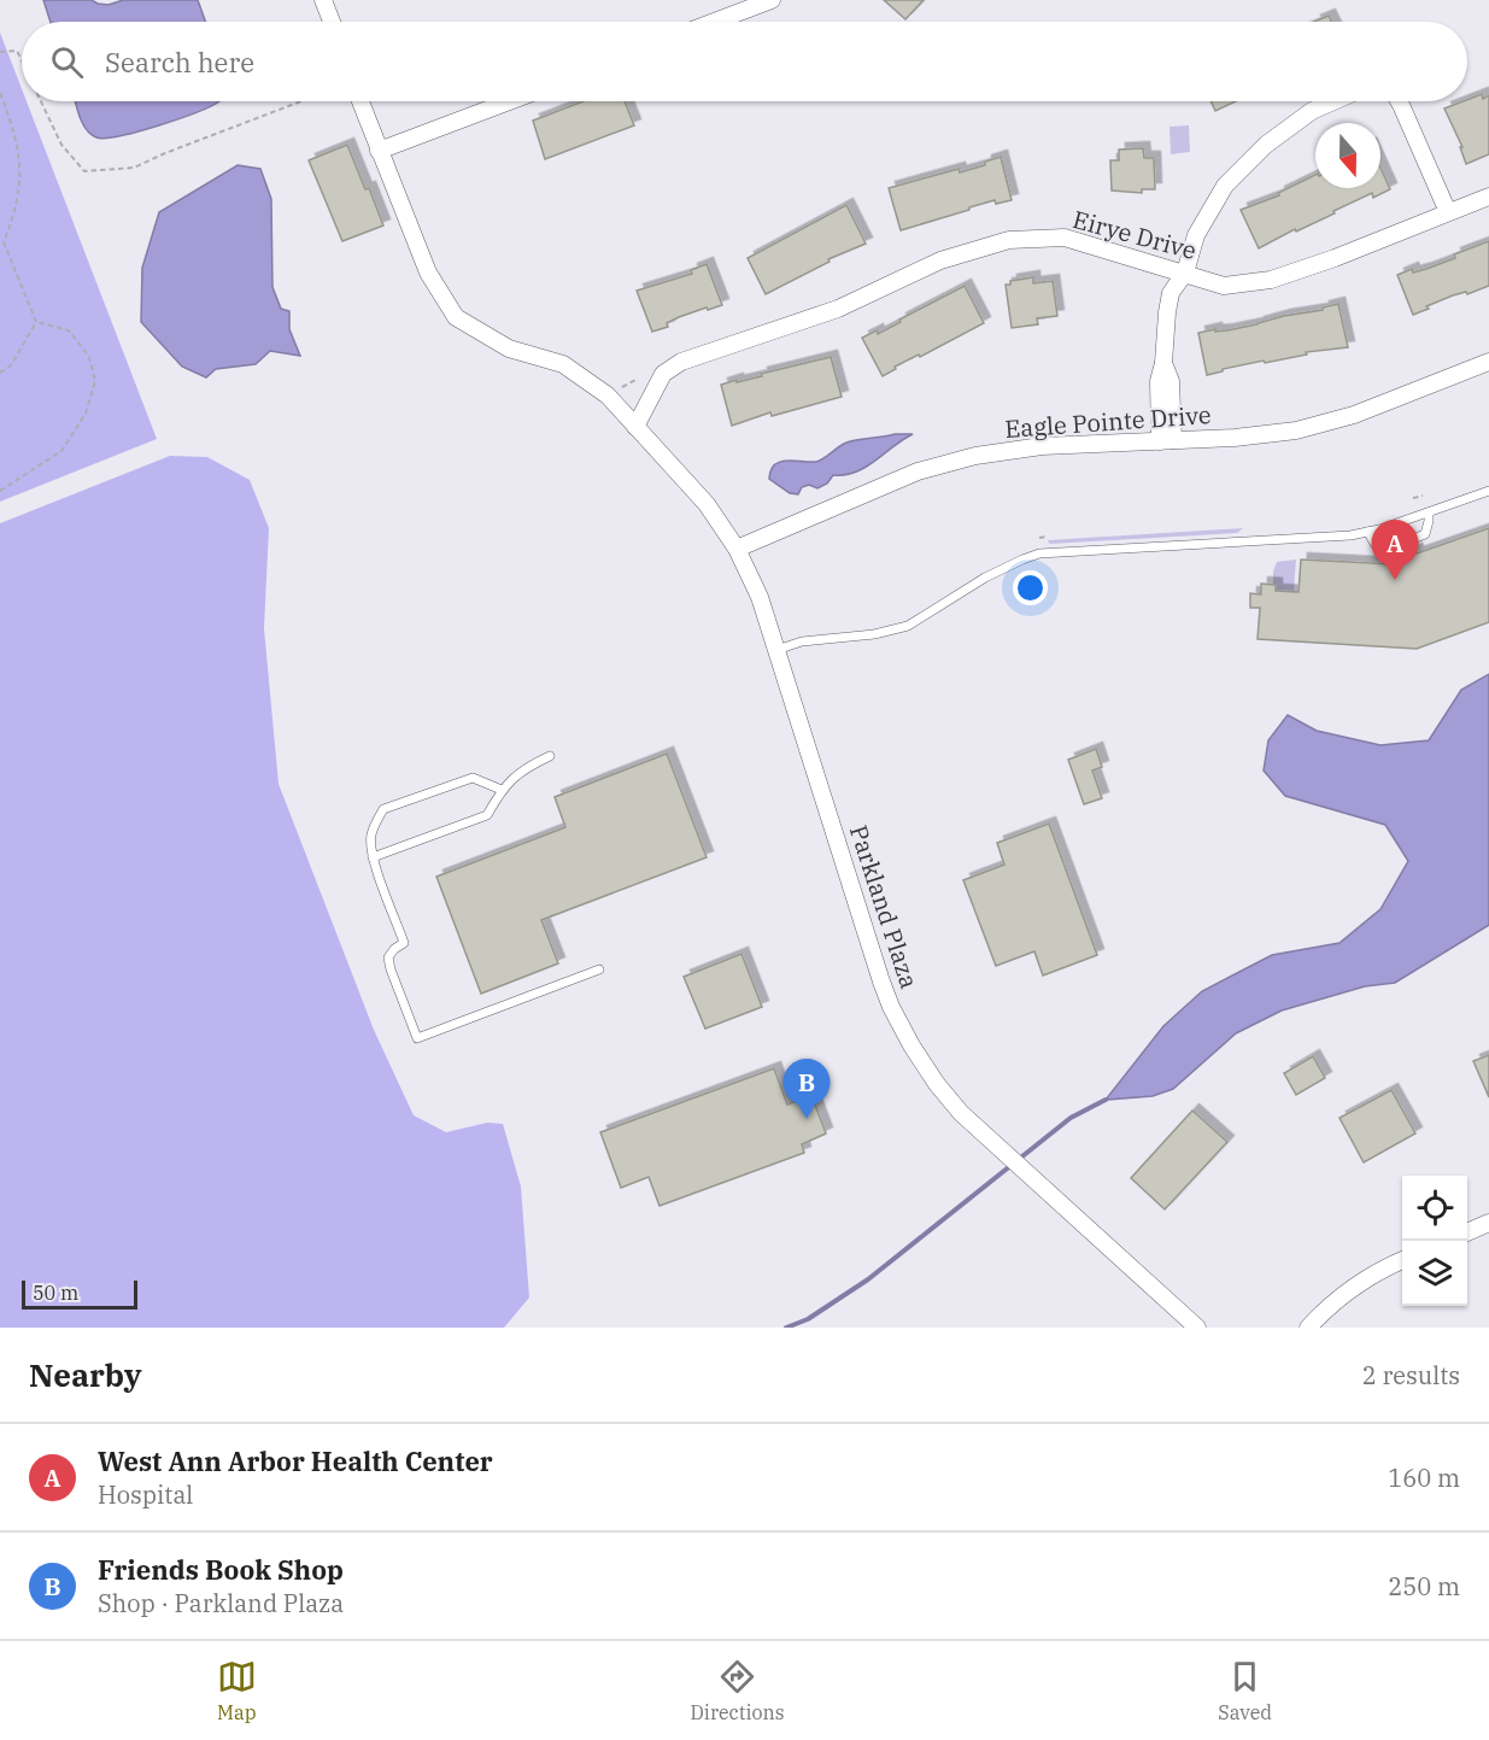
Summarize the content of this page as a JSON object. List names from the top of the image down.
{
  "streets": {
    "street": ["Eirye Drive", "Eagle Pointe Drive", "Parkland Plaza"]
  },
  "crossings": [
    ["Eirye Drive", "Parkland Plaza"],
    ["Eagle Pointe Drive", "Parkland Plaza"]
  ],
  "scale_bar": "50 m",
  "north": "bottom",
  "page": {
    "search": "Search here",
    "pins": ["A", "B"],
    "scale": "50 m",
    "heading": ["Nearby", "2 results"],
    "list": [
      {
        "mark": "A",
        "name": "West Ann Arbor Health Center",
        "note": "Hospital",
        "value": "160 m"
      },
      {
        "mark": "B",
        "name": "Friends Book Shop",
        "note": "Shop · Parkland Plaza",
        "value": "250 m"
      }
    ],
    "nav": ["Map", "Directions", "Saved"]
  }
}
